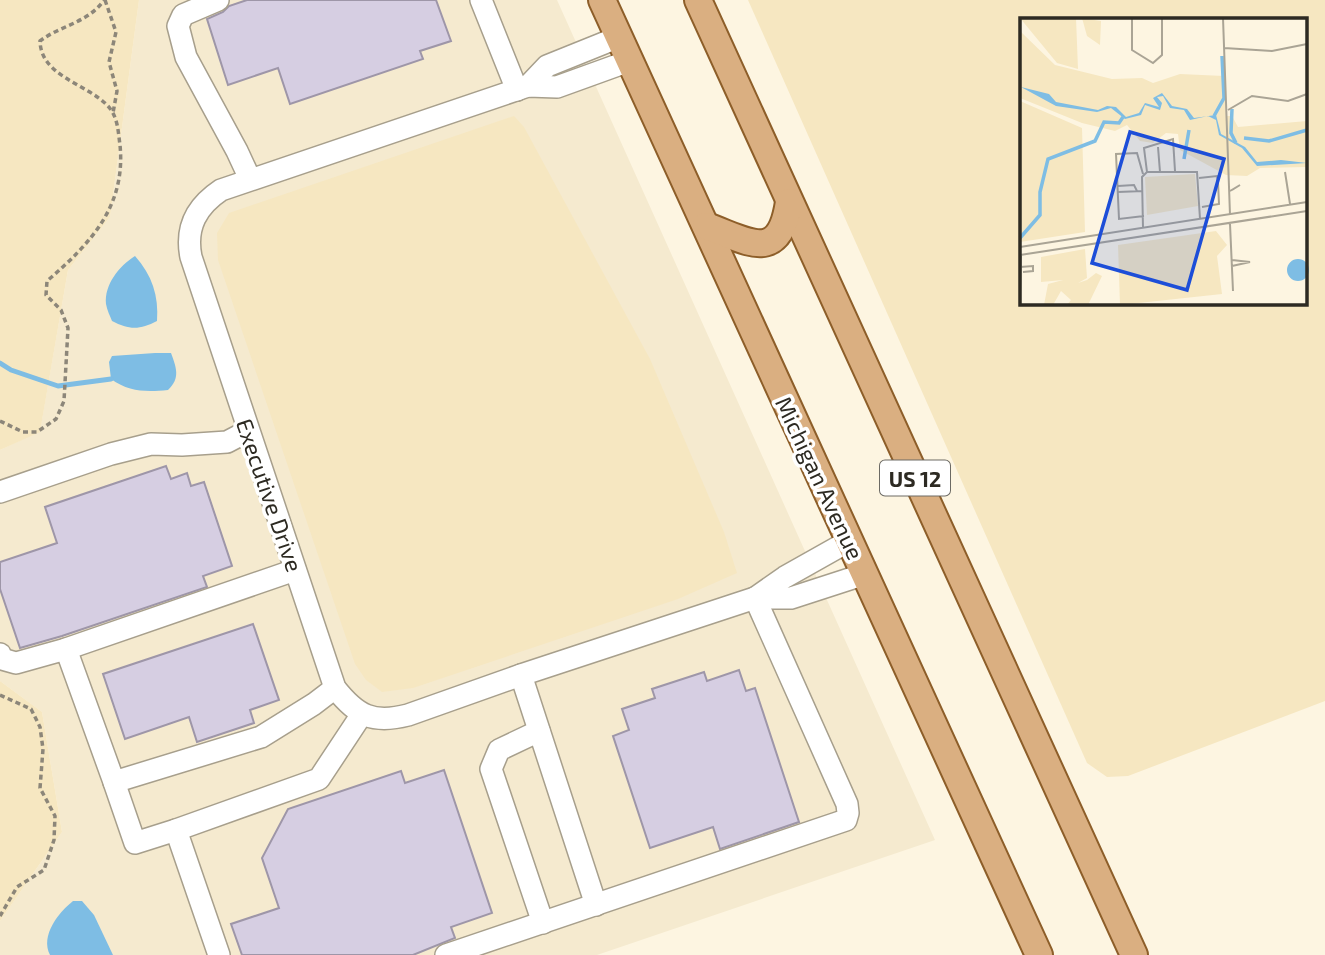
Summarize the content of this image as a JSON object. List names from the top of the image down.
{
  "streets": {
    "main road": ["Michigan Avenue", "US 12"],
    "street": ["Executive Drive"]
  },
  "crossings": [
    ["Michigan Avenue", "Executive Drive"]
  ]
}
